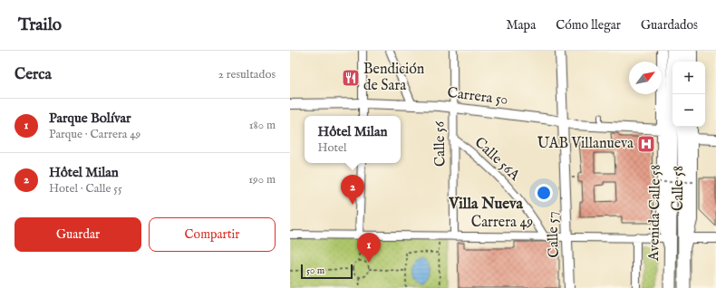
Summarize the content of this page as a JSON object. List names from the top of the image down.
{
  "streets": {
    "main road": ["Avenida Calle 58"],
    "street": [
      "Carrera 50",
      "Calle 56",
      "Calle 56A",
      "Calle 58",
      "Carrera 49",
      "Calle 57"
    ]
  },
  "crossings": [
    ["Carrera 50", "Calle 56"],
    ["Carrera 50", "Calle 58"],
    ["Carrera 50", "Calle 57"],
    ["Calle 56", "Calle 56A"],
    ["Calle 56", "Carrera 49"],
    ["Calle 56A", "Carrera 49"],
    ["Calle 58", "Avenida Calle 58"],
    ["Calle 58", "Carrera 49"],
    ["Avenida Calle 58", "Carrera 49"],
    ["Carrera 49", "Calle 57"]
  ],
  "districts": ["Villa Nueva"],
  "places": {
    "restaurant": ["Bendición de Sara"],
    "hospital": ["UAB Villanueva"]
  },
  "scale_bar": "50 m",
  "north": "top right",
  "page": {
    "header": "Trailo",
    "nav": ["Mapa", "Cómo llegar", "Guardados"],
    "heading": ["Cerca", "2 resultados"],
    "map_buttons": ["+", "−"],
    "list": [
      {
        "mark": "1",
        "name": "Parque Bolívar",
        "note": "Parque · Carrera 49",
        "value": "180 m"
      },
      {
        "mark": "2",
        "name": "Hôtel Milan",
        "note": "Hotel · Calle 55",
        "value": "190 m"
      }
    ],
    "popup": ["Hôtel Milan", "Hotel"],
    "pins": ["2", "1"],
    "buttons": ["Guardar", "Compartir"],
    "scale": "50 m"
  }
}
